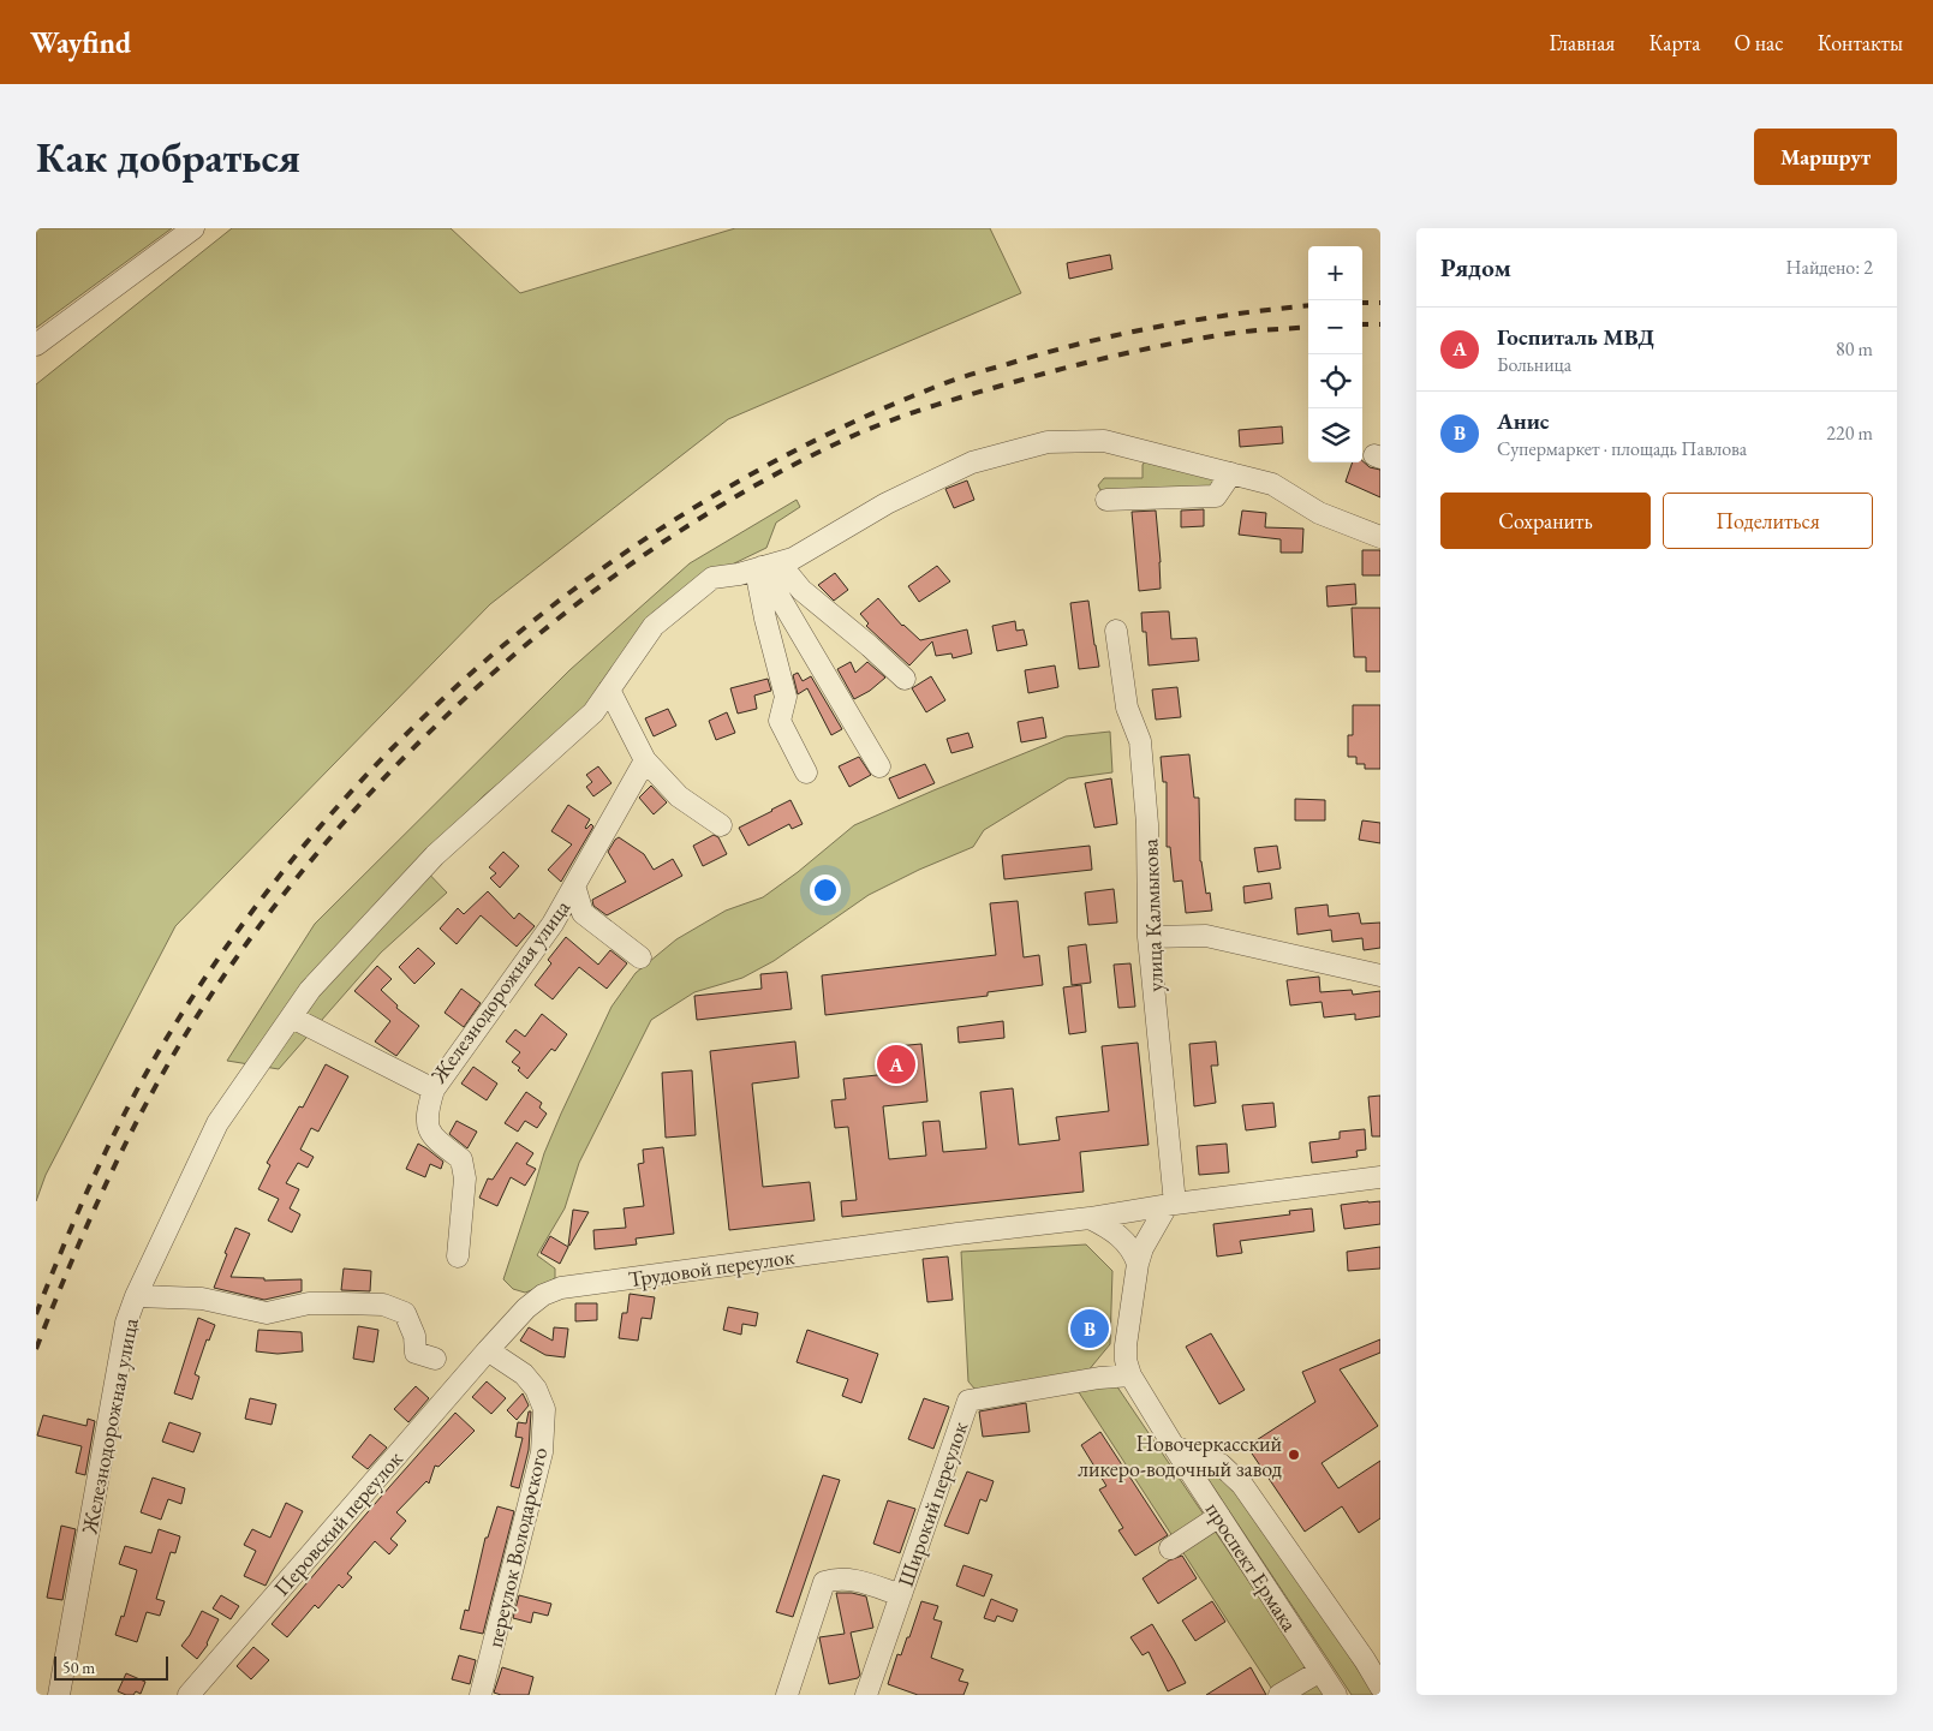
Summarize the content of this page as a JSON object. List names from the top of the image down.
{
  "streets": {
    "street": [
      "улица Калмыкова",
      "Железнодорожная улица",
      "Трудовой переулок",
      "Широкий переулок",
      "Перовский переулок",
      "переулок Володарского",
      "проспект Ермака"
    ]
  },
  "crossings": [
    ["улица Калмыкова", "Трудовой переулок"],
    ["Трудовой переулок", "Перовский переулок"],
    ["Трудовой переулок", "переулок Володарского"],
    ["Широкий переулок", "проспект Ермака"],
    ["Перовский переулок", "переулок Володарского"]
  ],
  "places": ["Новочеркасский ликеро-водочный завод"],
  "scale_bar": "50 m",
  "page": {
    "header": "Wayfind",
    "nav": [
      "Главная",
      "Карта",
      "О нас",
      "Контакты"
    ],
    "buttons": [
      "Маршрут",
      ["Сохранить", "Поделиться"]
    ],
    "title": "Как добраться",
    "heading": ["Рядом", "Найдено: 2"],
    "map_buttons": ["+", "−"],
    "list": [
      {
        "mark": "A",
        "name": "Госпиталь МВД",
        "note": "Больница",
        "value": "80 m"
      },
      {
        "mark": "B",
        "name": "Анис",
        "note": "Супермаркет · площадь Павлова",
        "value": "220 m"
      }
    ],
    "pins": ["A", "B"],
    "scale": "50 m"
  }
}
